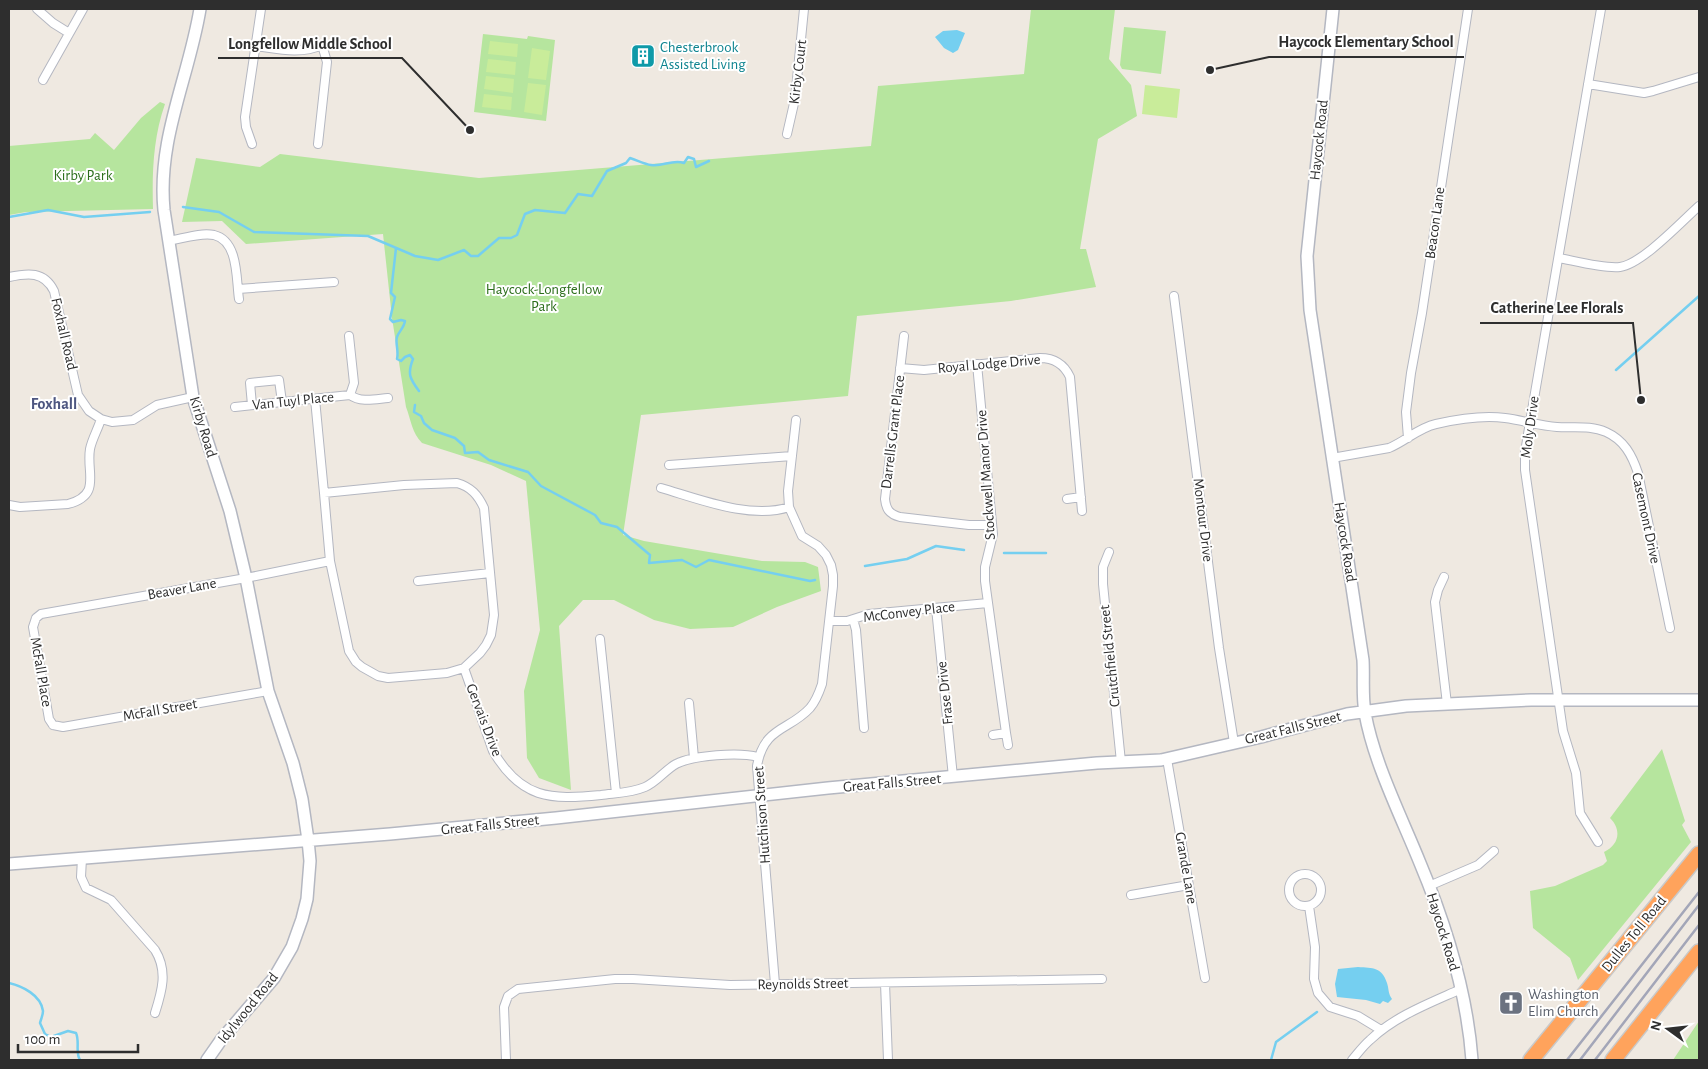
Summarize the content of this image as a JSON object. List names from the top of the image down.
{
  "streets": {
    "highway": ["Dulles Toll Road"],
    "main road": [
      "Haycock Road",
      "Kirby Road",
      "Great Falls Street",
      "Idylwood Road"
    ],
    "street": [
      "Kirby Court",
      "Beacon Lane",
      "Foxhall Road",
      "Royal Lodge Drive",
      "Van Tuyl Place",
      "Moly Drive",
      "Darrells Grant Place",
      "Stockwell Manor Drive",
      "Casemont Drive",
      "Montour Drive",
      "Beaver Lane",
      "McConvey Place",
      "Crutchfield Street",
      "McFall Place",
      "Frase Drive",
      "McFall Street",
      "Gervais Drive",
      "Hutchison Street",
      "Grande Lane",
      "Reynolds Street"
    ]
  },
  "crossings": [
    ["Haycock Road", "Casemont Drive"],
    ["Haycock Road", "Great Falls Street"],
    ["Beacon Lane", "Casemont Drive"],
    ["Royal Lodge Drive", "Darrells Grant Place"],
    ["Royal Lodge Drive", "Stockwell Manor Drive"],
    ["Kirby Road", "Beaver Lane"],
    ["Kirby Road", "McFall Street"],
    ["Kirby Road", "Great Falls Street"],
    ["Kirby Road", "Idylwood Road"],
    ["Moly Drive", "Casemont Drive"],
    ["Moly Drive", "Great Falls Street"],
    ["Darrells Grant Place", "Stockwell Manor Drive"],
    ["Stockwell Manor Drive", "McConvey Place"],
    ["Montour Drive", "Great Falls Street"],
    ["Beaver Lane", "McFall Place"],
    ["McConvey Place", "Frase Drive"],
    ["McConvey Place", "Hutchison Street"],
    ["Crutchfield Street", "Great Falls Street"],
    ["McFall Place", "McFall Street"],
    ["Frase Drive", "Great Falls Street"],
    ["Gervais Drive", "Hutchison Street"],
    ["Great Falls Street", "Hutchison Street"],
    ["Great Falls Street", "Grande Lane"],
    ["Great Falls Street", "Idylwood Road"],
    ["Hutchison Street", "Reynolds Street"]
  ],
  "districts": ["Foxhall"],
  "parks": ["Kirby Park", "Haycock-Longfellow Park"],
  "places": {
    "building": ["Chesterbrook Assisted Living"],
    "other": ["Haycock Elementary School", "Longfellow Middle School", "Catherine Lee Florals"],
    "church": ["Washington Elim Church"]
  },
  "scale_bar": "100 m",
  "north": "left"
}
